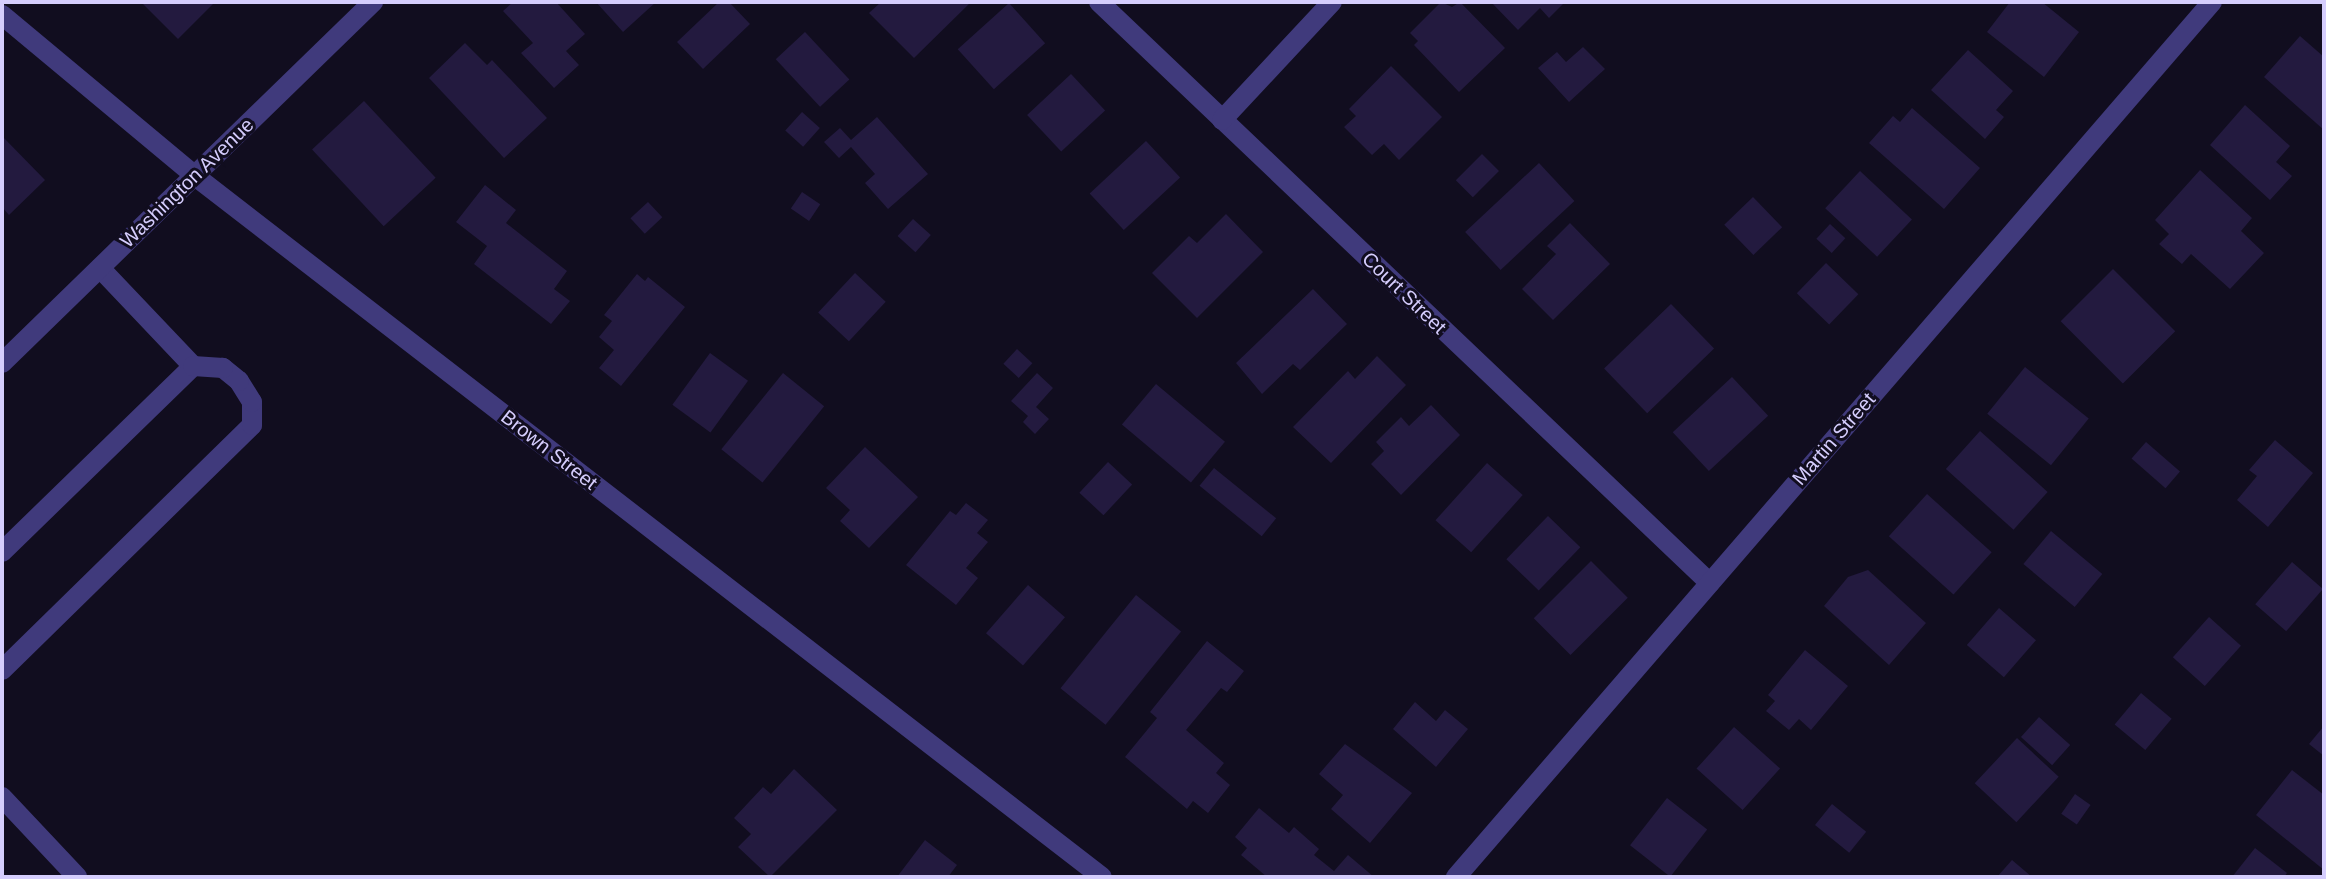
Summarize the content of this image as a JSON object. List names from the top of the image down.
{
  "streets": {
    "street": [
      "Washington Avenue",
      "Court Street",
      "Martin Street",
      "Brown Street"
    ]
  },
  "crossings": [
    ["Washington Avenue", "Brown Street"],
    ["Court Street", "Martin Street"]
  ]
}
